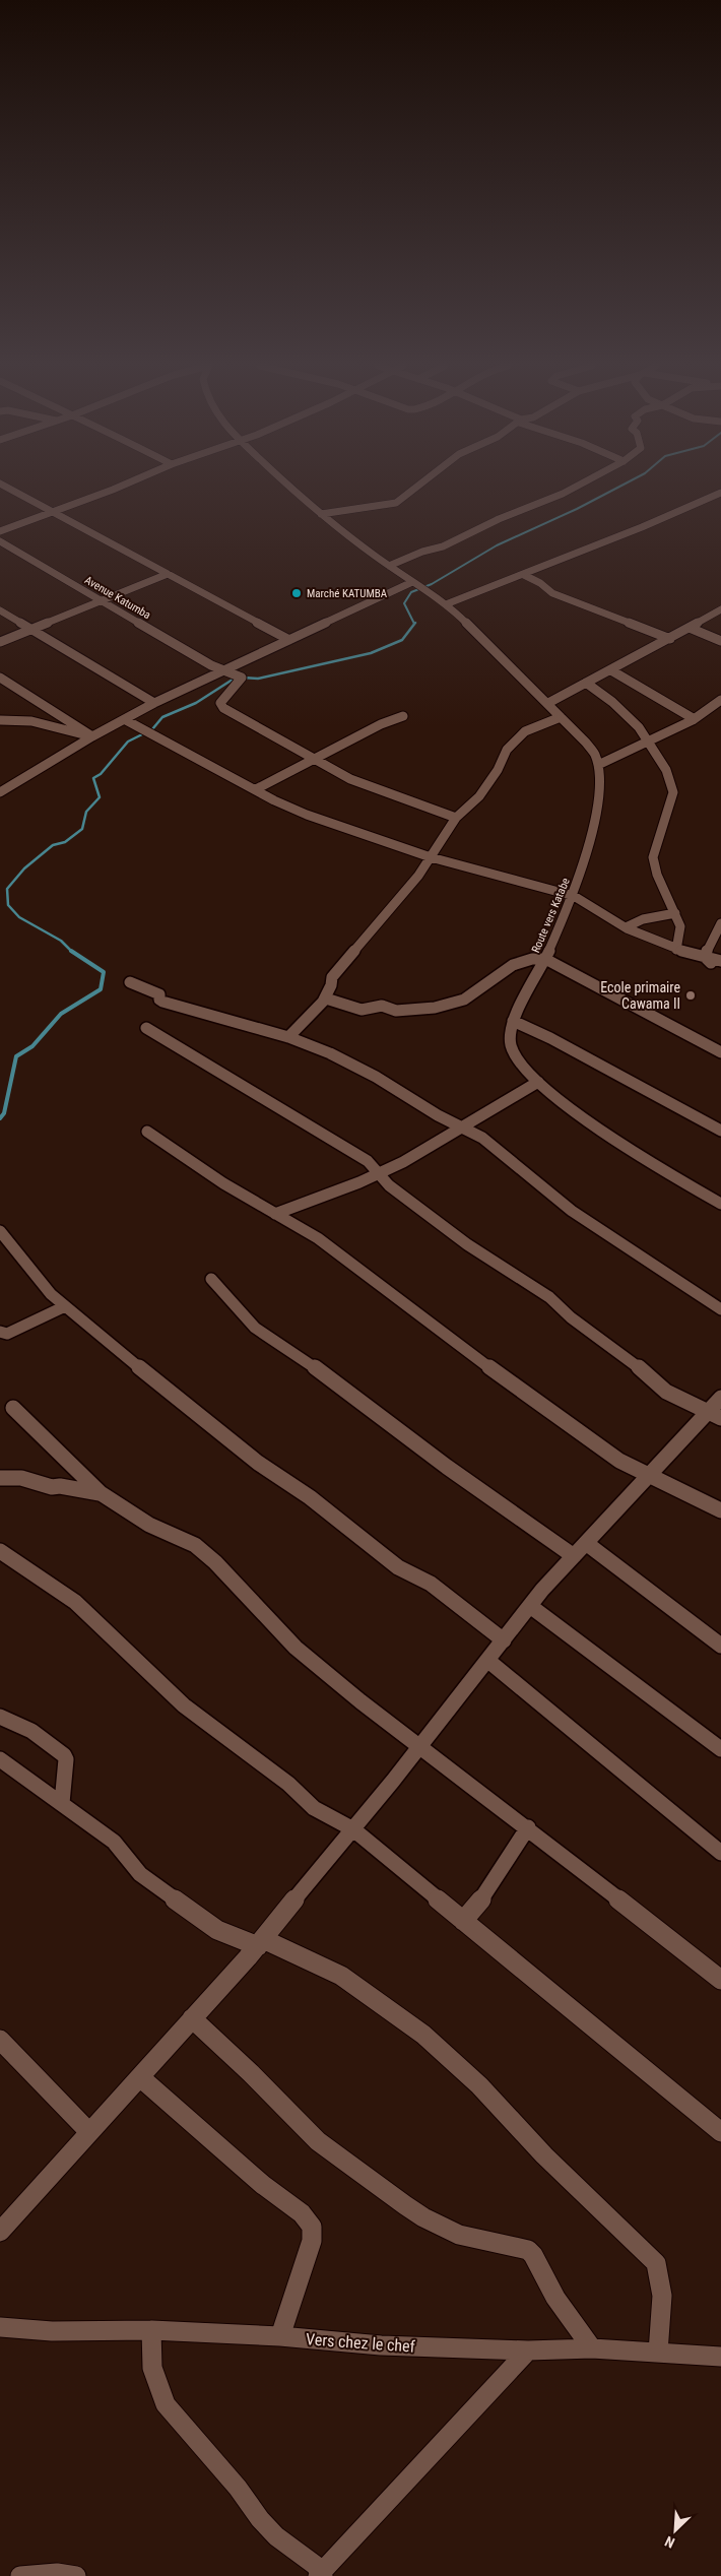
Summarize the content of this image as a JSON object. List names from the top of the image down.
{
  "streets": {
    "street": ["Avenue Katumba", "Route vers Katabe", "Vers chez le chef"]
  },
  "places": ["Marché KATUMBA", "Ecole primaire Cawama II"],
  "north": "bottom left"
}
